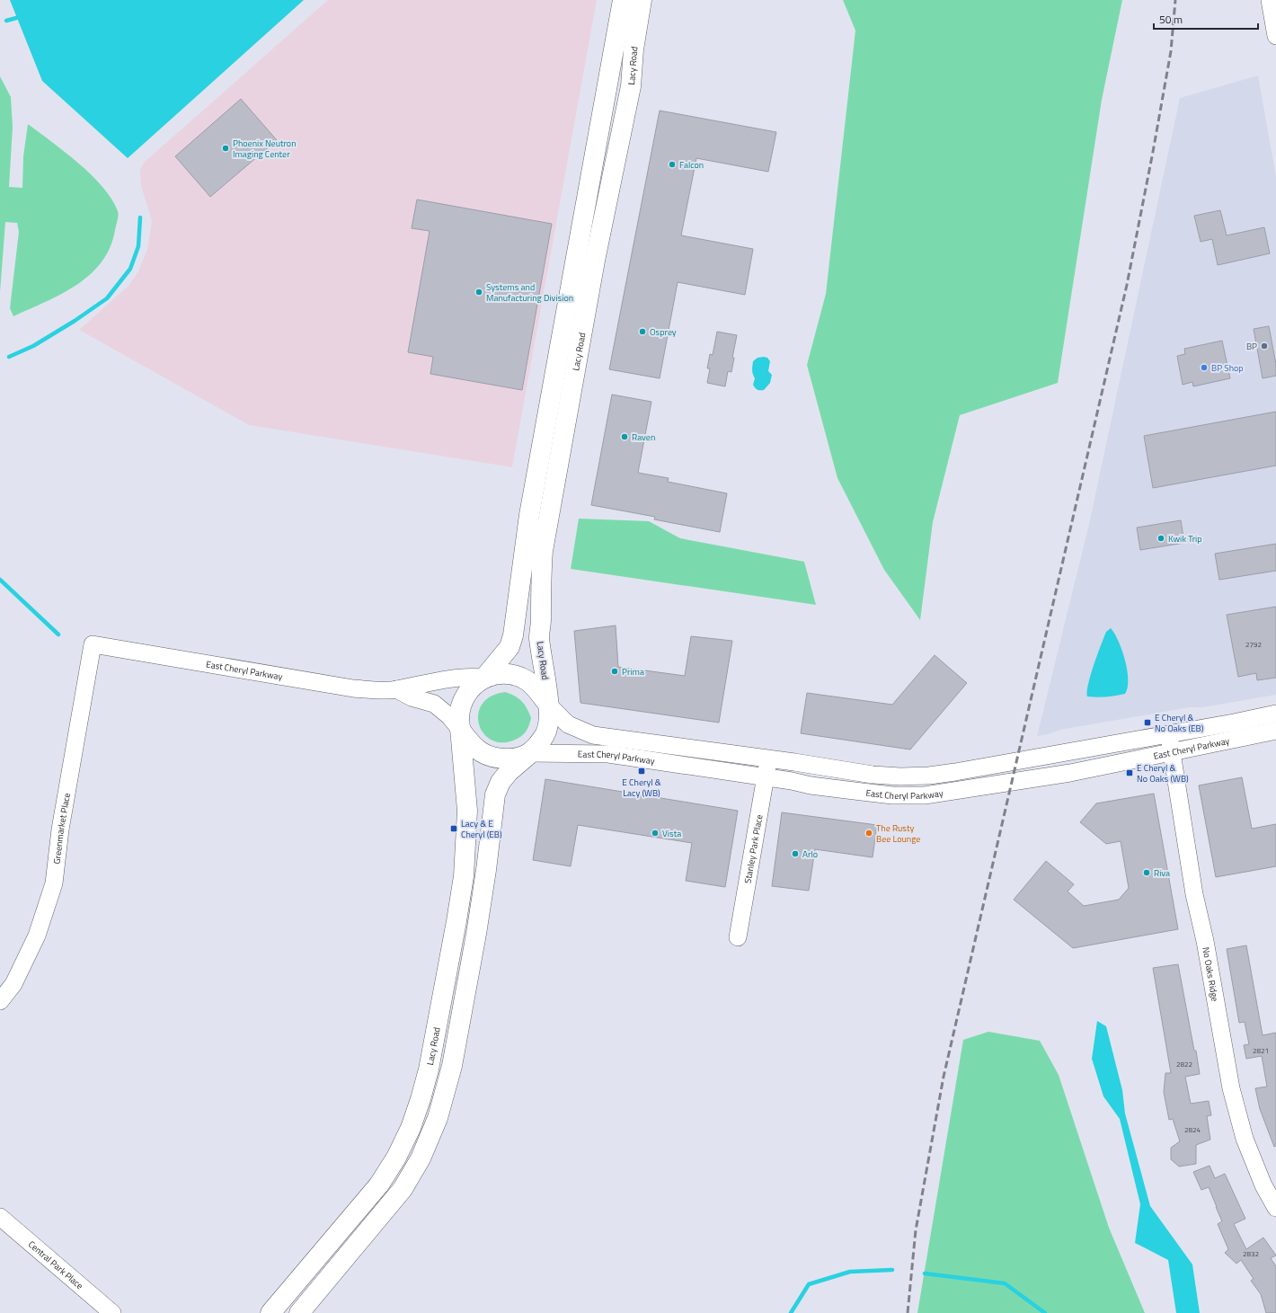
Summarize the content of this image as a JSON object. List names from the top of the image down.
{
  "streets": {
    "main road": ["Lacy Road"],
    "street": [
      "East Cheryl Parkway",
      "Greenmarket Place",
      "Stanley Park Place",
      "No Oaks Ridge",
      "Central Park Place"
    ]
  },
  "crossings": [
    ["Lacy Road", "East Cheryl Parkway"],
    ["East Cheryl Parkway", "Greenmarket Place"],
    ["East Cheryl Parkway", "Stanley Park Place"],
    ["East Cheryl Parkway", "No Oaks Ridge"]
  ],
  "places": {
    "other": [
      "Phoenix Neutron Imaging Center",
      "Falcon",
      "Systems and Manufacturing Division",
      "Osprey",
      "BP",
      "BP Shop",
      "Raven",
      "Kwik Trip",
      "Prima",
      "Vista",
      "The Rusty Bee Lounge",
      "Arlo",
      "Riva"
    ],
    "transit": [
      "E Cheryl & No Oaks (EB)",
      "E Cheryl & Lacy (WB)",
      "E Cheryl & No Oaks (WB)",
      "Lacy & E Cheryl (EB)"
    ]
  },
  "house_numbers": [
    "2792",
    "2821",
    "2822",
    "2824",
    "2832"
  ],
  "scale_bar": "50 m"
}
